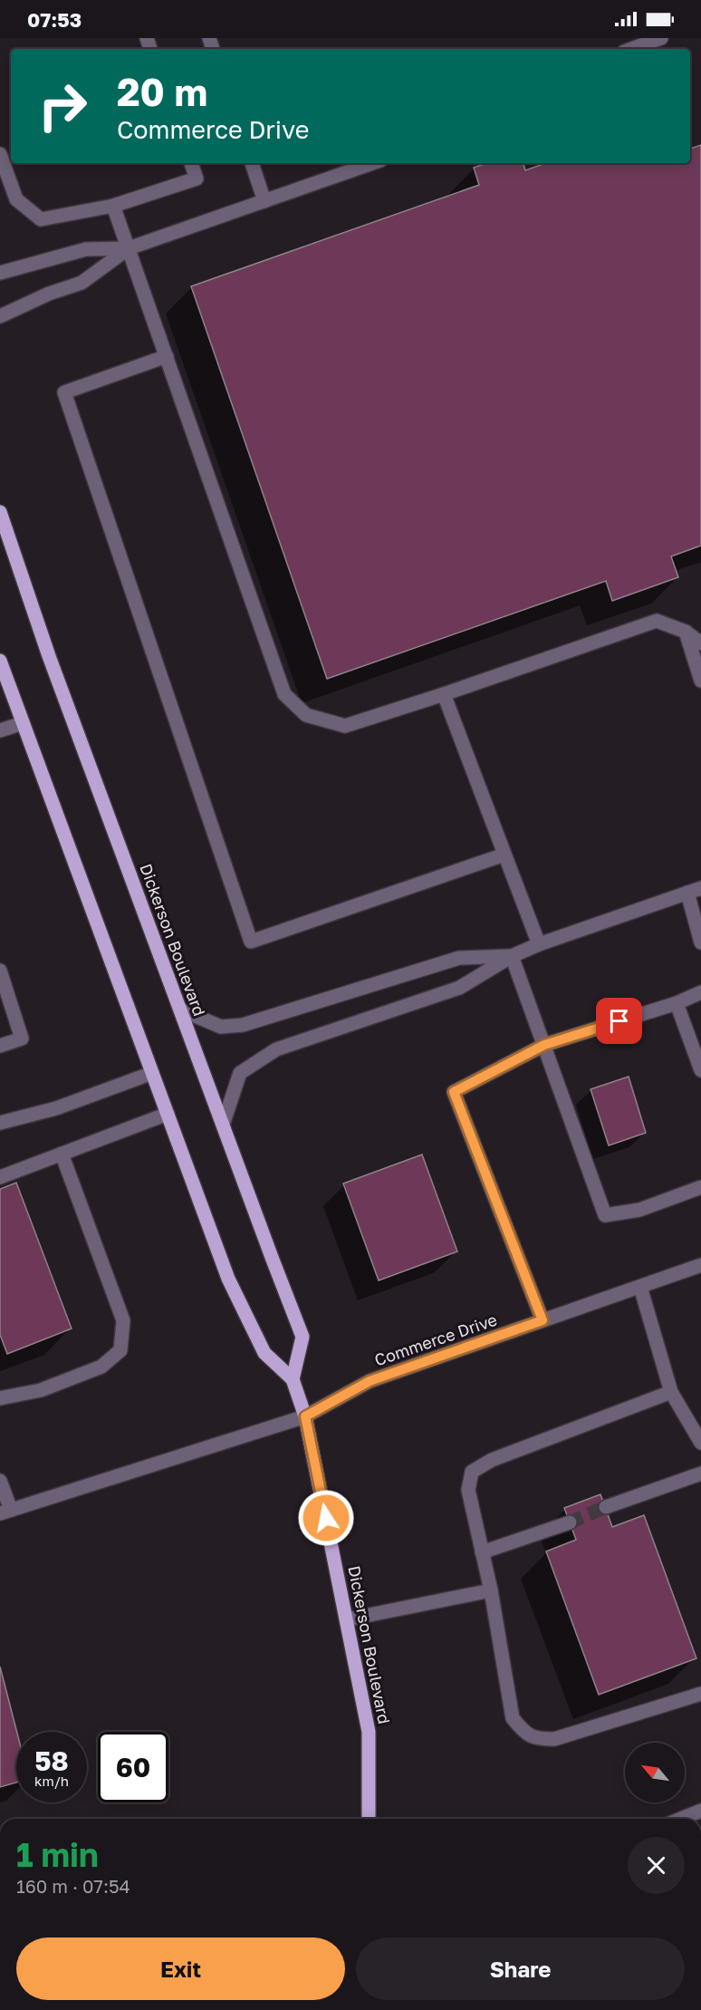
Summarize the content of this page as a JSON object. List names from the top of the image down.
{
  "streets": {
    "main road": ["Dickerson Boulevard"],
    "street": ["Commerce Drive"]
  },
  "crossings": [
    ["Dickerson Boulevard", "Commerce Drive"]
  ],
  "north": "top left",
  "page": {
    "status": "07:53",
    "turn": ["20 m", "Commerce Drive"],
    "speed": "58 km/h",
    "limit": "60",
    "heading": ["1 min", "160 m · 07:54"],
    "buttons": ["Exit", "Share"]
  }
}
